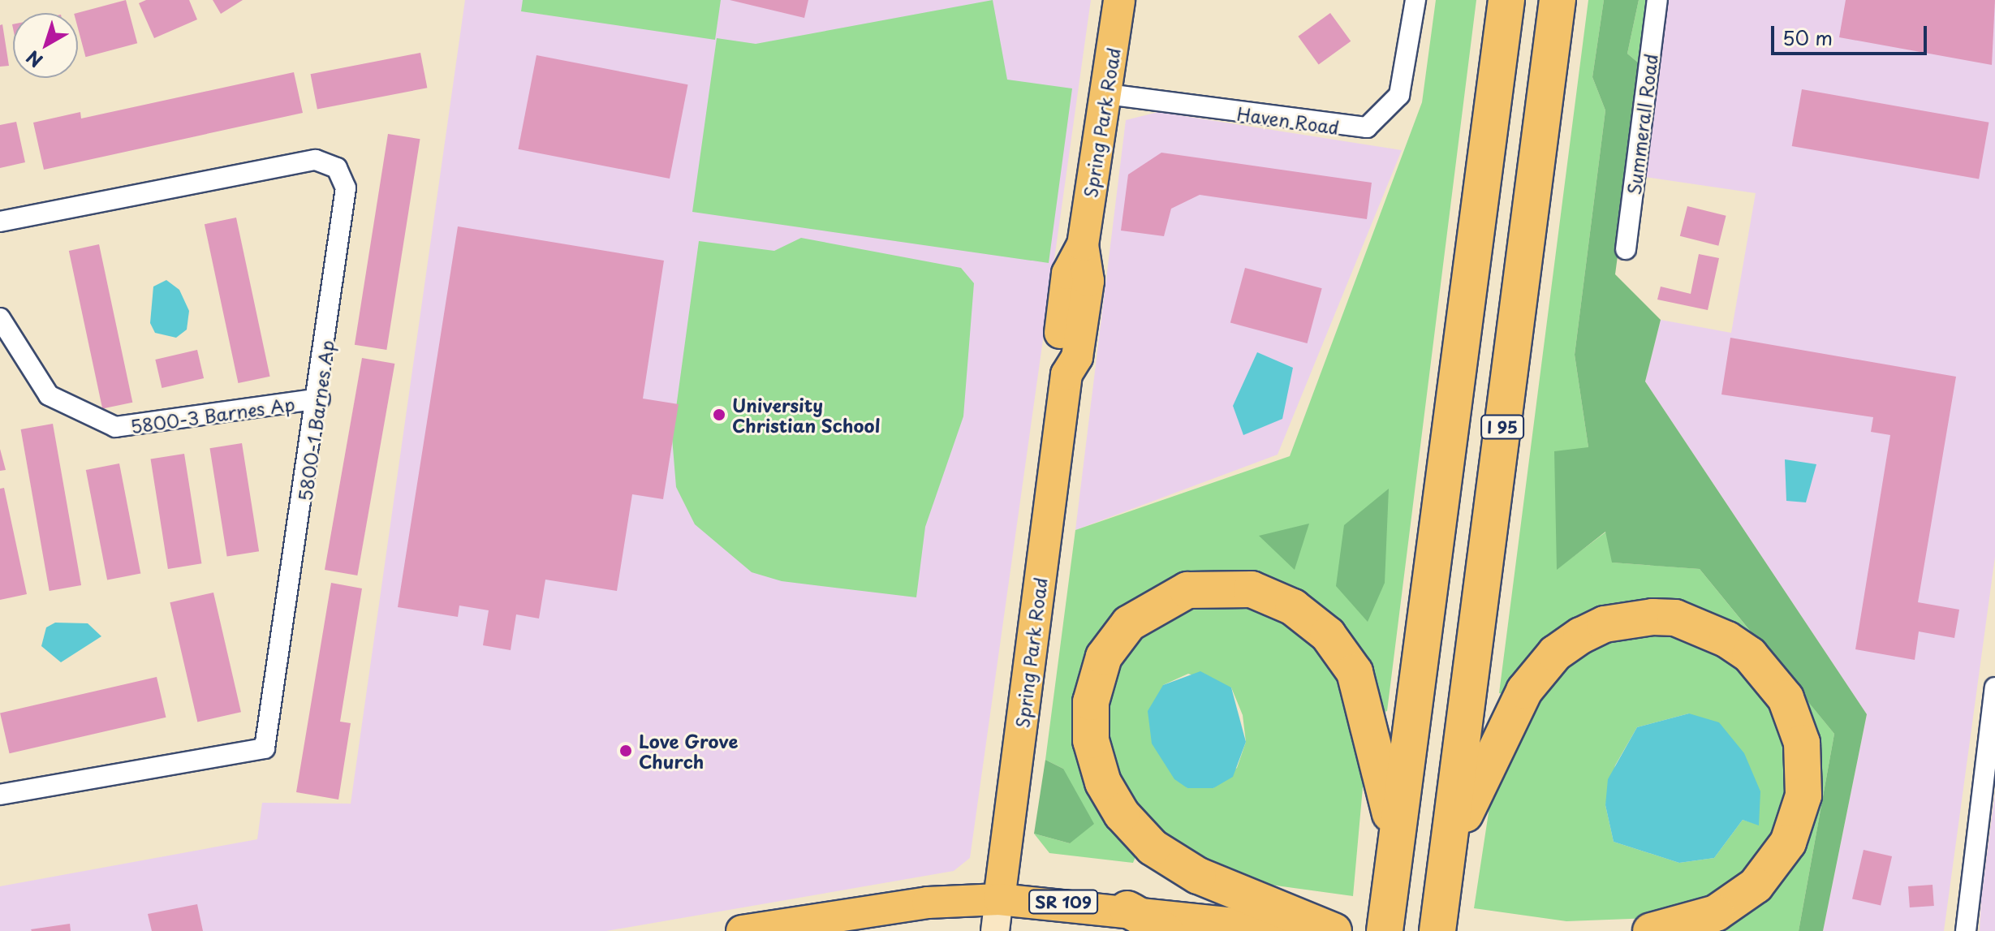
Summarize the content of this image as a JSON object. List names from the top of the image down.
{
  "streets": {
    "highway": ["I 95"],
    "main road": ["Spring Park Road", "SR 109"],
    "street": [
      "Haven Road",
      "Summerall Road",
      "5800-3 Barnes Ap",
      "5800-1 Barnes Ap"
    ]
  },
  "crossings": [
    ["Haven Road", "Spring Park Road"],
    ["Spring Park Road", "SR 109"],
    ["5800-3 Barnes Ap", "5800-1 Barnes Ap"]
  ],
  "places": ["University Christian School", "Love Grove Church"],
  "scale_bar": "50 m",
  "north": "bottom left"
}
